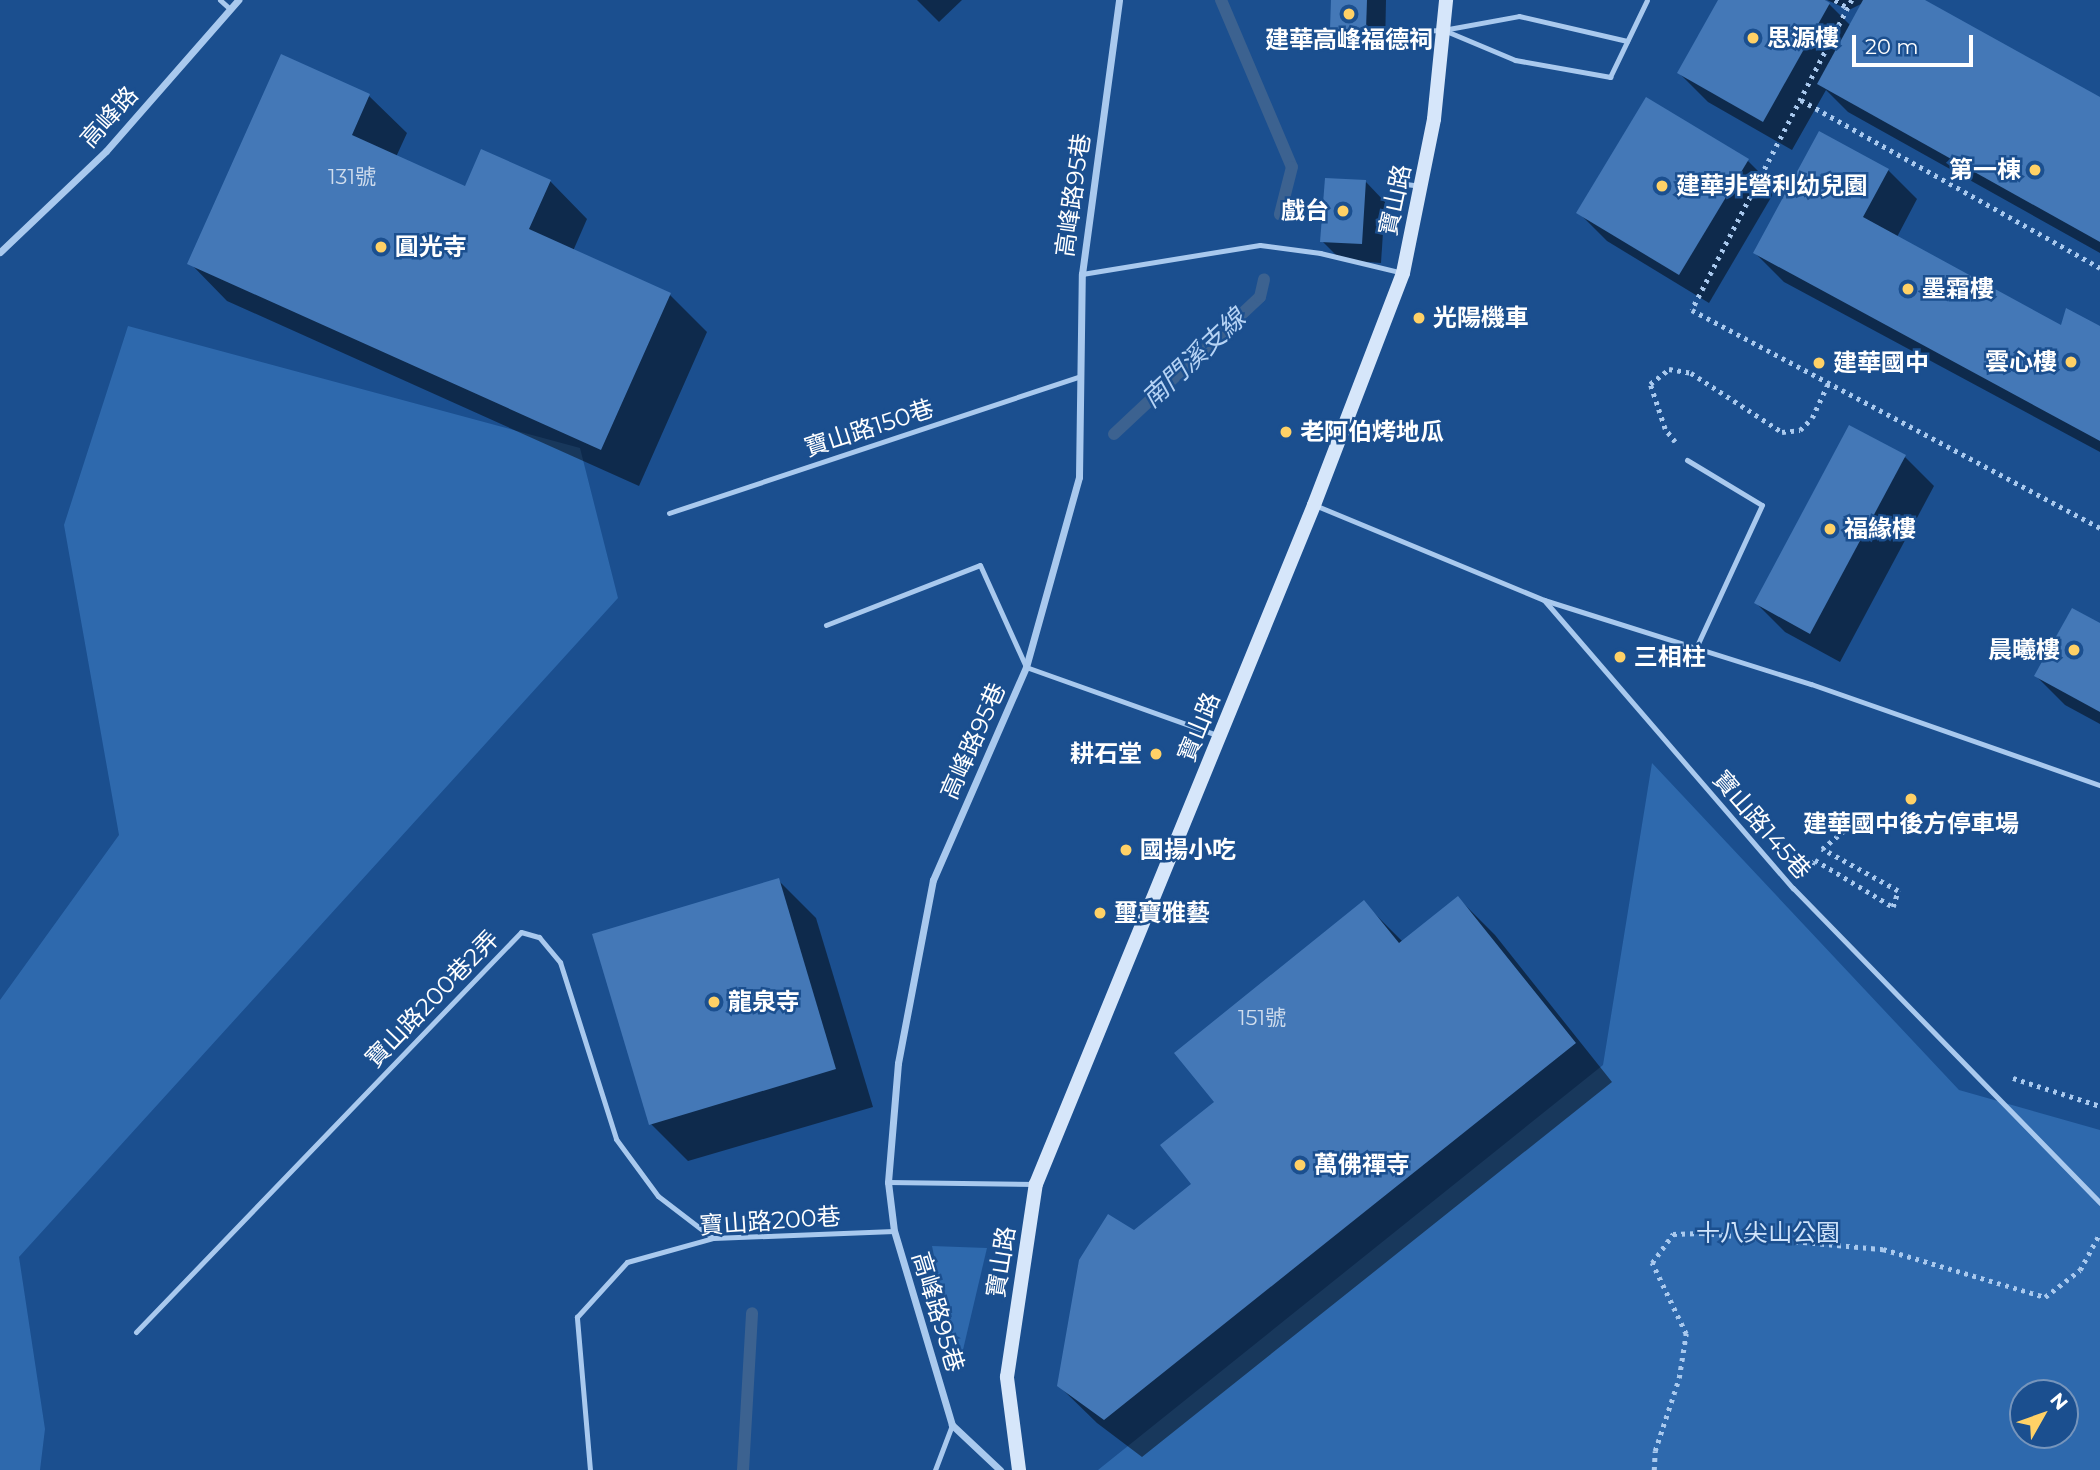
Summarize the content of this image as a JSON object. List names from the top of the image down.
{
  "streets": {
    "street": ["高峰路", "高峰路95巷", "寶山路"],
    "lane": [
      "寶山路150巷",
      "寶山路145巷",
      "寶山路200巷2弄",
      "寶山路200巷"
    ]
  },
  "crossings": [
    ["高峰路95巷", "寶山路150巷"],
    ["高峰路95巷", "寶山路200巷"],
    ["寶山路", "寶山路145巷"],
    ["寶山路200巷2弄", "寶山路200巷"]
  ],
  "water": ["南門溪支線"],
  "parks": ["十八尖山公園"],
  "places": [
    "建華高峰福德祠",
    "思源樓",
    "第一棟",
    "建華非營利幼兒園",
    "戲台",
    "圓光寺",
    "墨霜樓",
    "光陽機車",
    "雲心樓",
    "建華國中",
    "老阿伯烤地瓜",
    "福緣樓",
    "晨曦樓",
    "三相柱",
    "耕石堂",
    "建華國中後方停車場",
    "國揚小吃",
    "璽寶雅藝",
    "龍泉寺",
    "萬佛禪寺"
  ],
  "house_numbers": ["131號", "151號"],
  "scale_bar": "20 m",
  "north": "top right"
}
